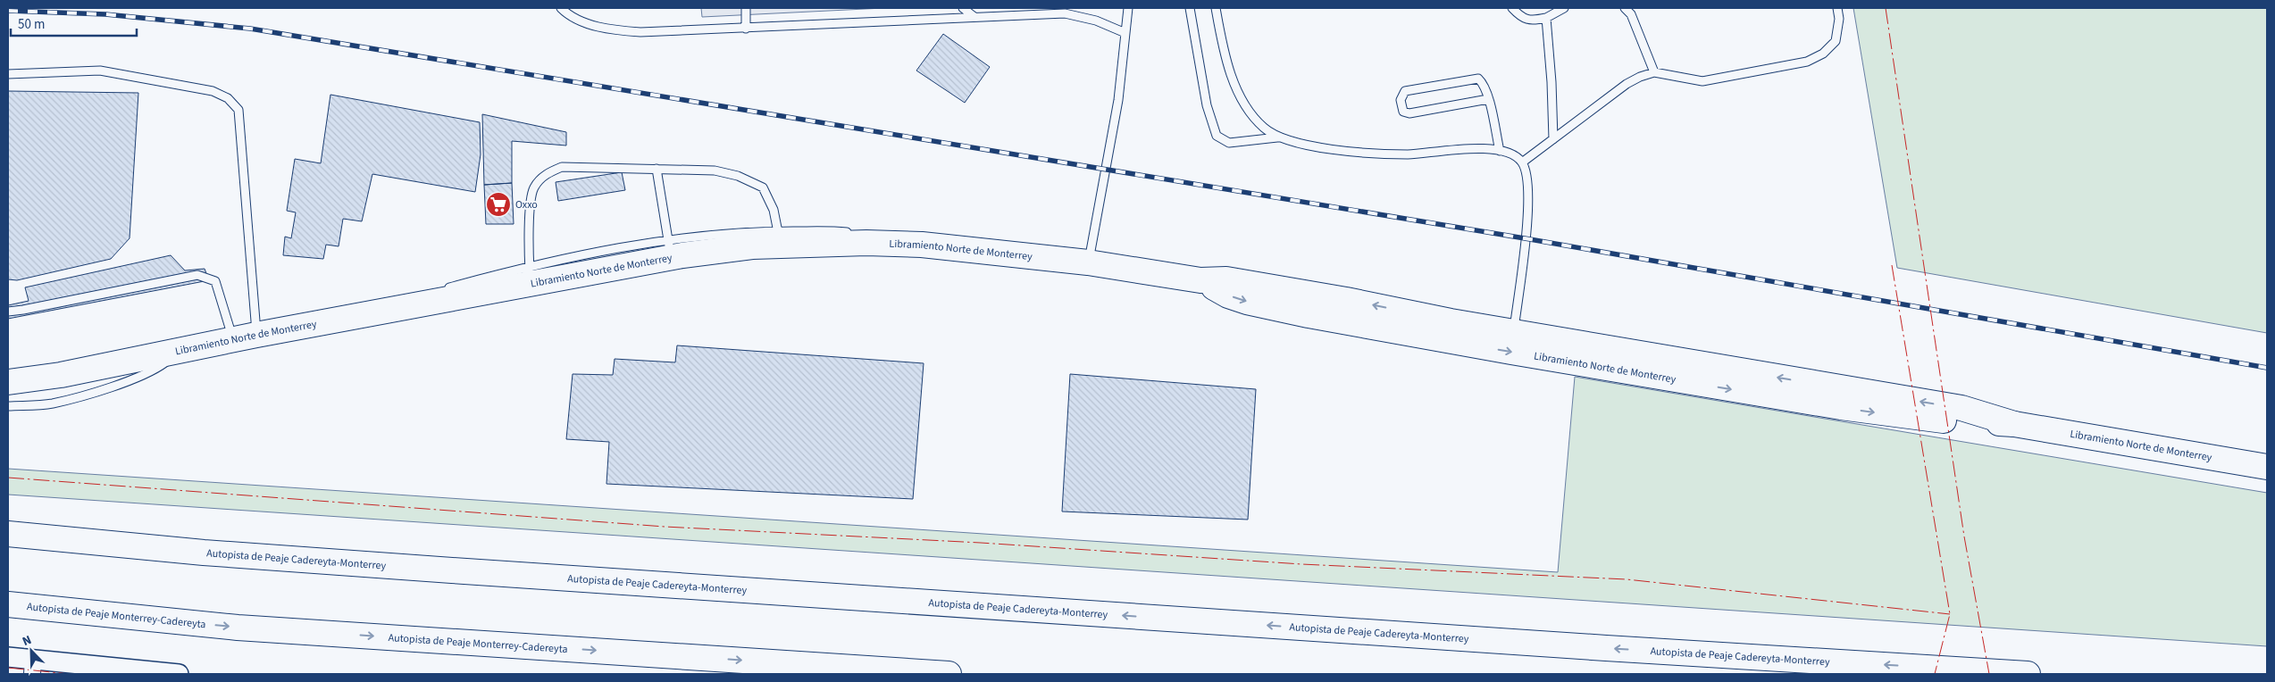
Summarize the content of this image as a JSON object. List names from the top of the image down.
{
  "streets": {
    "main road": ["Libramiento Norte de Monterrey", "Autopista de Peaje Cadereyta-Monterrey", "Autopista de Peaje Monterrey-Cadereyta"]
  },
  "one_way": ["Autopista de Peaje Cadereyta-Monterrey", "Autopista de Peaje Monterrey-Cadereyta"],
  "places": {
    "supermarket": ["Oxxo"]
  },
  "scale_bar": "50 m",
  "north": "top left"
}
